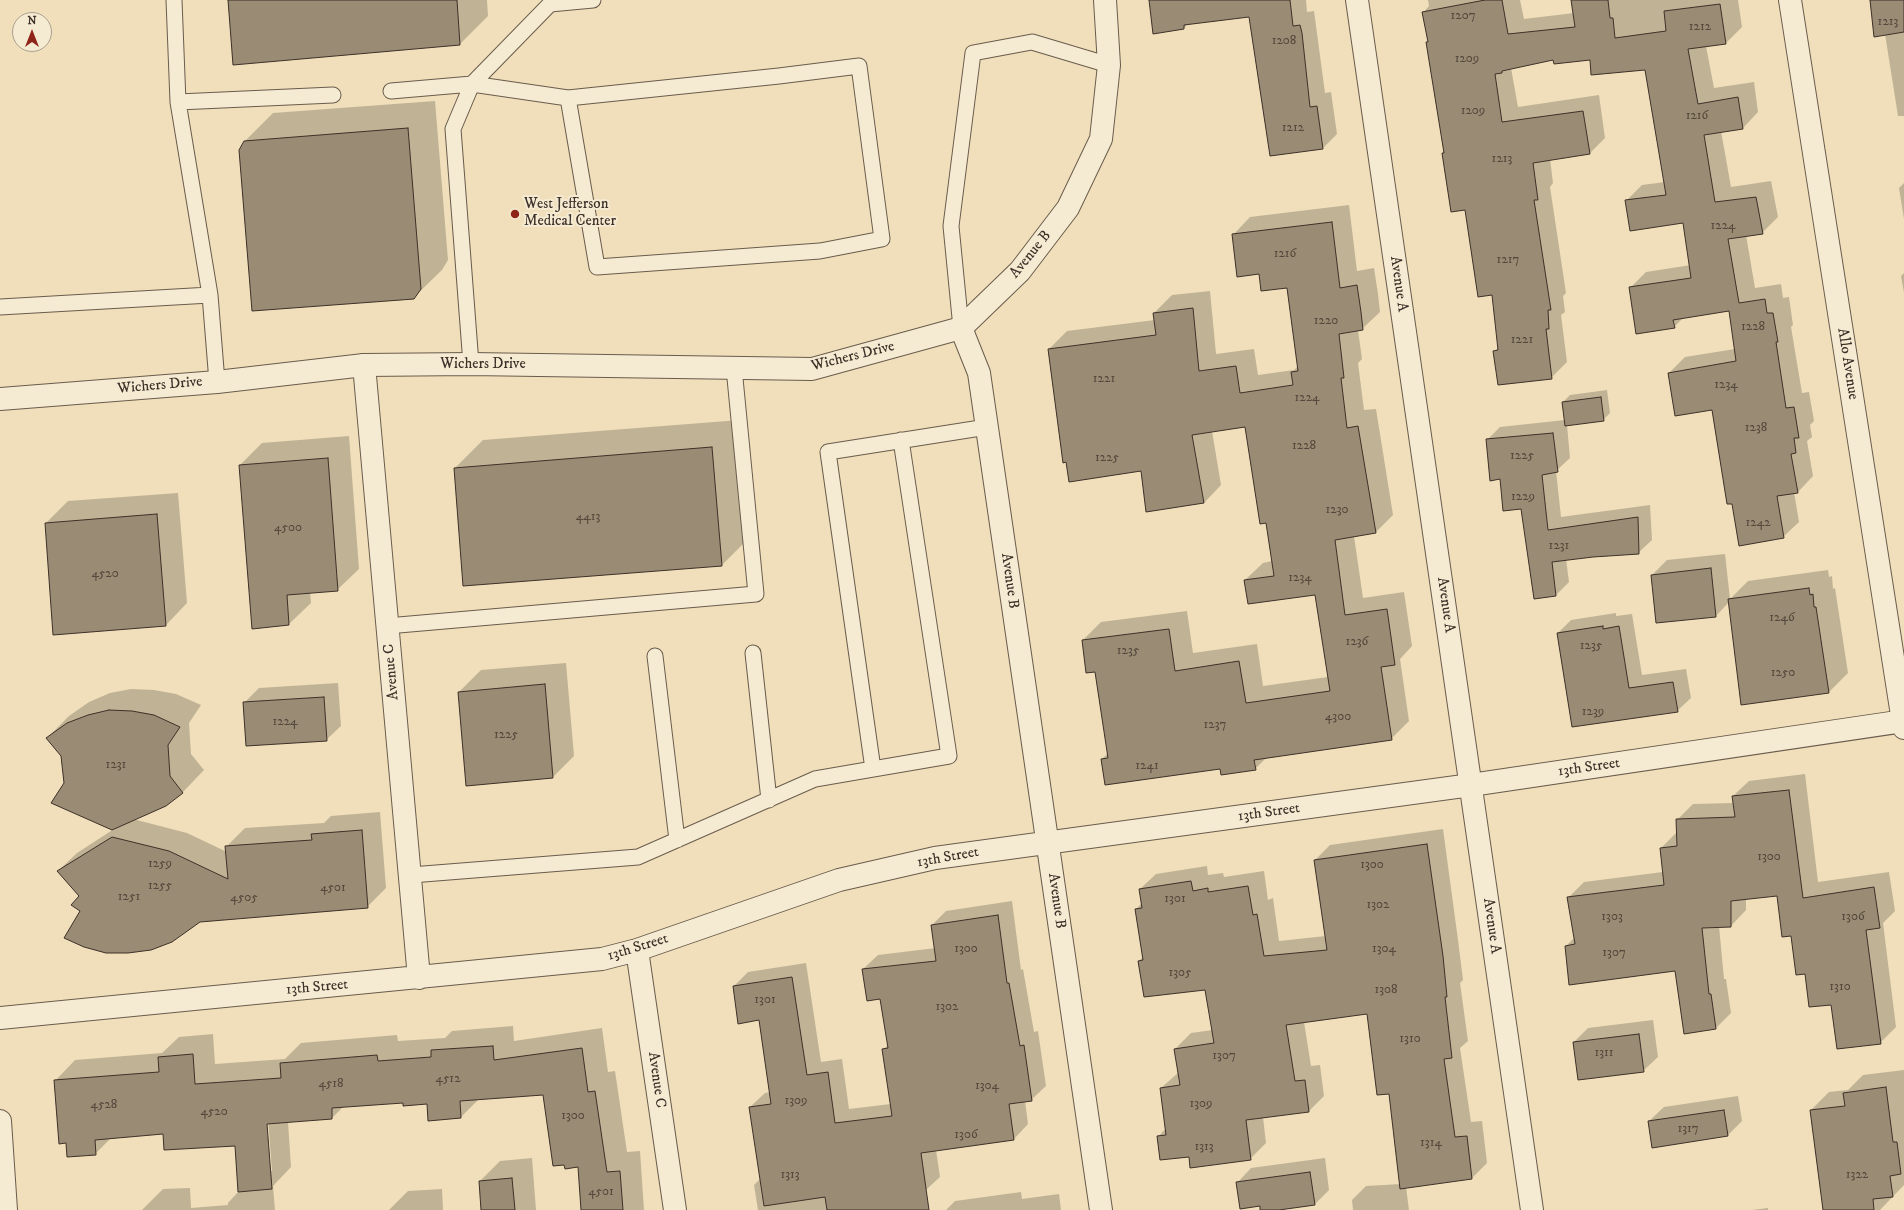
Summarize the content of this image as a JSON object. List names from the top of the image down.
{
  "streets": {
    "street": [
      "Avenue B",
      "Avenue A",
      "Wichers Drive",
      "Allo Avenue",
      "Avenue C",
      "13th Street"
    ]
  },
  "crossings": [
    ["Avenue B", "Wichers Drive"],
    ["Avenue B", "13th Street"],
    ["Avenue A", "13th Street"],
    ["Wichers Drive", "Avenue C"],
    ["Allo Avenue", "13th Street"],
    ["Avenue C", "13th Street"]
  ],
  "places": ["West Jefferson Medical Center"],
  "house_numbers": [
    "1207",
    "1213",
    "1212",
    "1208",
    "1209",
    "1209",
    "1216",
    "1212",
    "1213",
    "1224",
    "1216",
    "1217",
    "1220",
    "1228",
    "1221",
    "1221",
    "1234",
    "1224",
    "1238",
    "1228",
    "1225",
    "1225",
    "1229",
    "1230",
    "4413",
    "1242",
    "4500",
    "1231",
    "4520",
    "1234",
    "1246",
    "1236",
    "1235",
    "1235",
    "1250",
    "1239",
    "4300",
    "1224",
    "1237",
    "1225",
    "1231",
    "1241",
    "1300",
    "1259",
    "1300",
    "1255",
    "4501",
    "1251",
    "4505",
    "1301",
    "1302",
    "1303",
    "1306",
    "1300",
    "1304",
    "1307",
    "1305",
    "1310",
    "1308",
    "1301",
    "1302",
    "1310",
    "1311",
    "1307",
    "4512",
    "4518",
    "1304",
    "1309",
    "1309",
    "4528",
    "4520",
    "1300",
    "1317",
    "1306",
    "1314",
    "1313",
    "1313",
    "1322",
    "4501"
  ],
  "north": "top"
}
